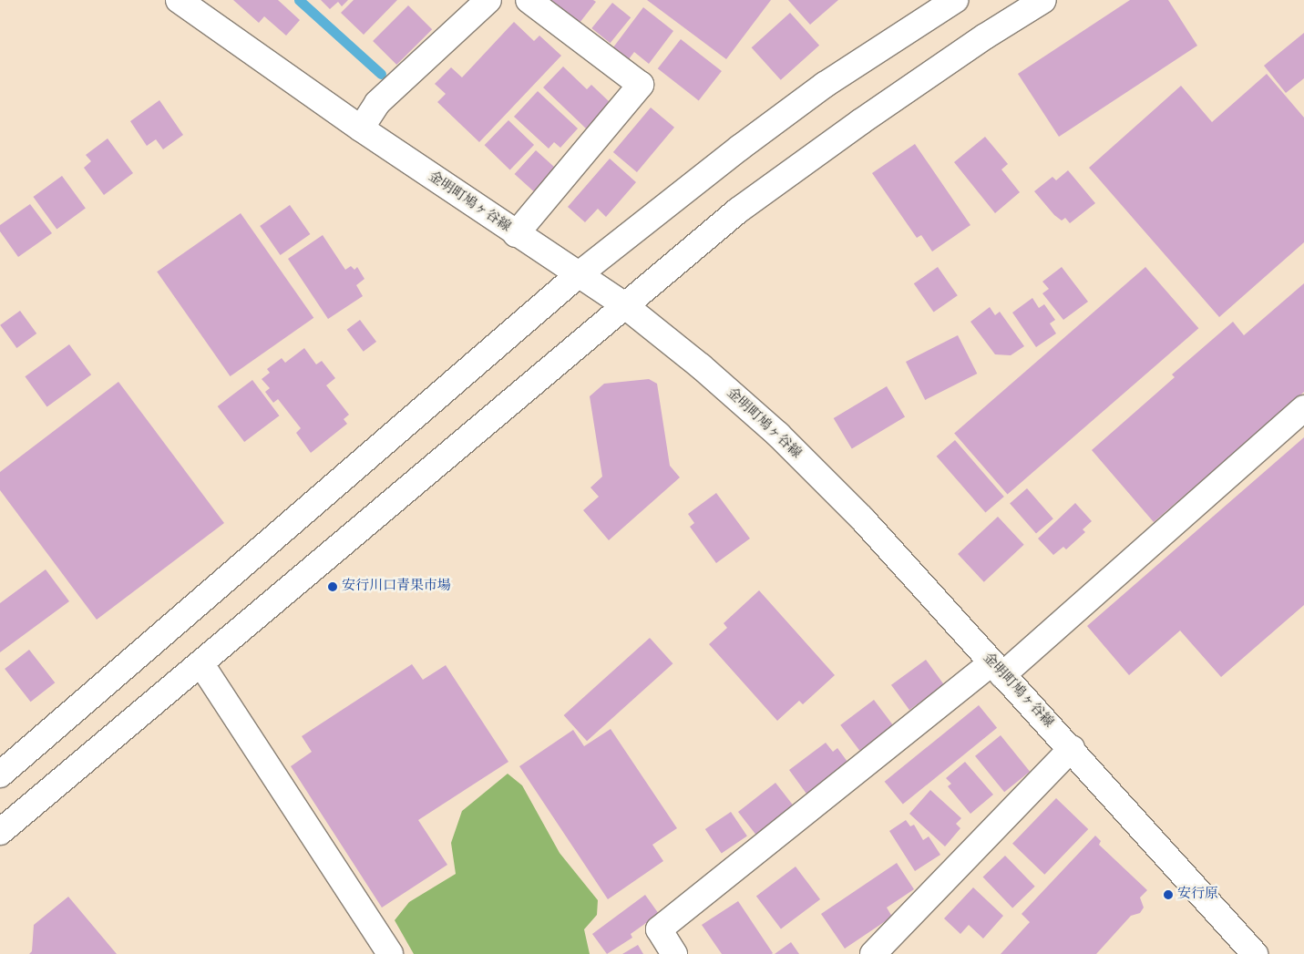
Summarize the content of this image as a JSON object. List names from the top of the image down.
{
  "streets": {
    "street": ["金明町鳩ヶ谷線"]
  },
  "places": ["安行川口青果市場", "安行原"]
}
